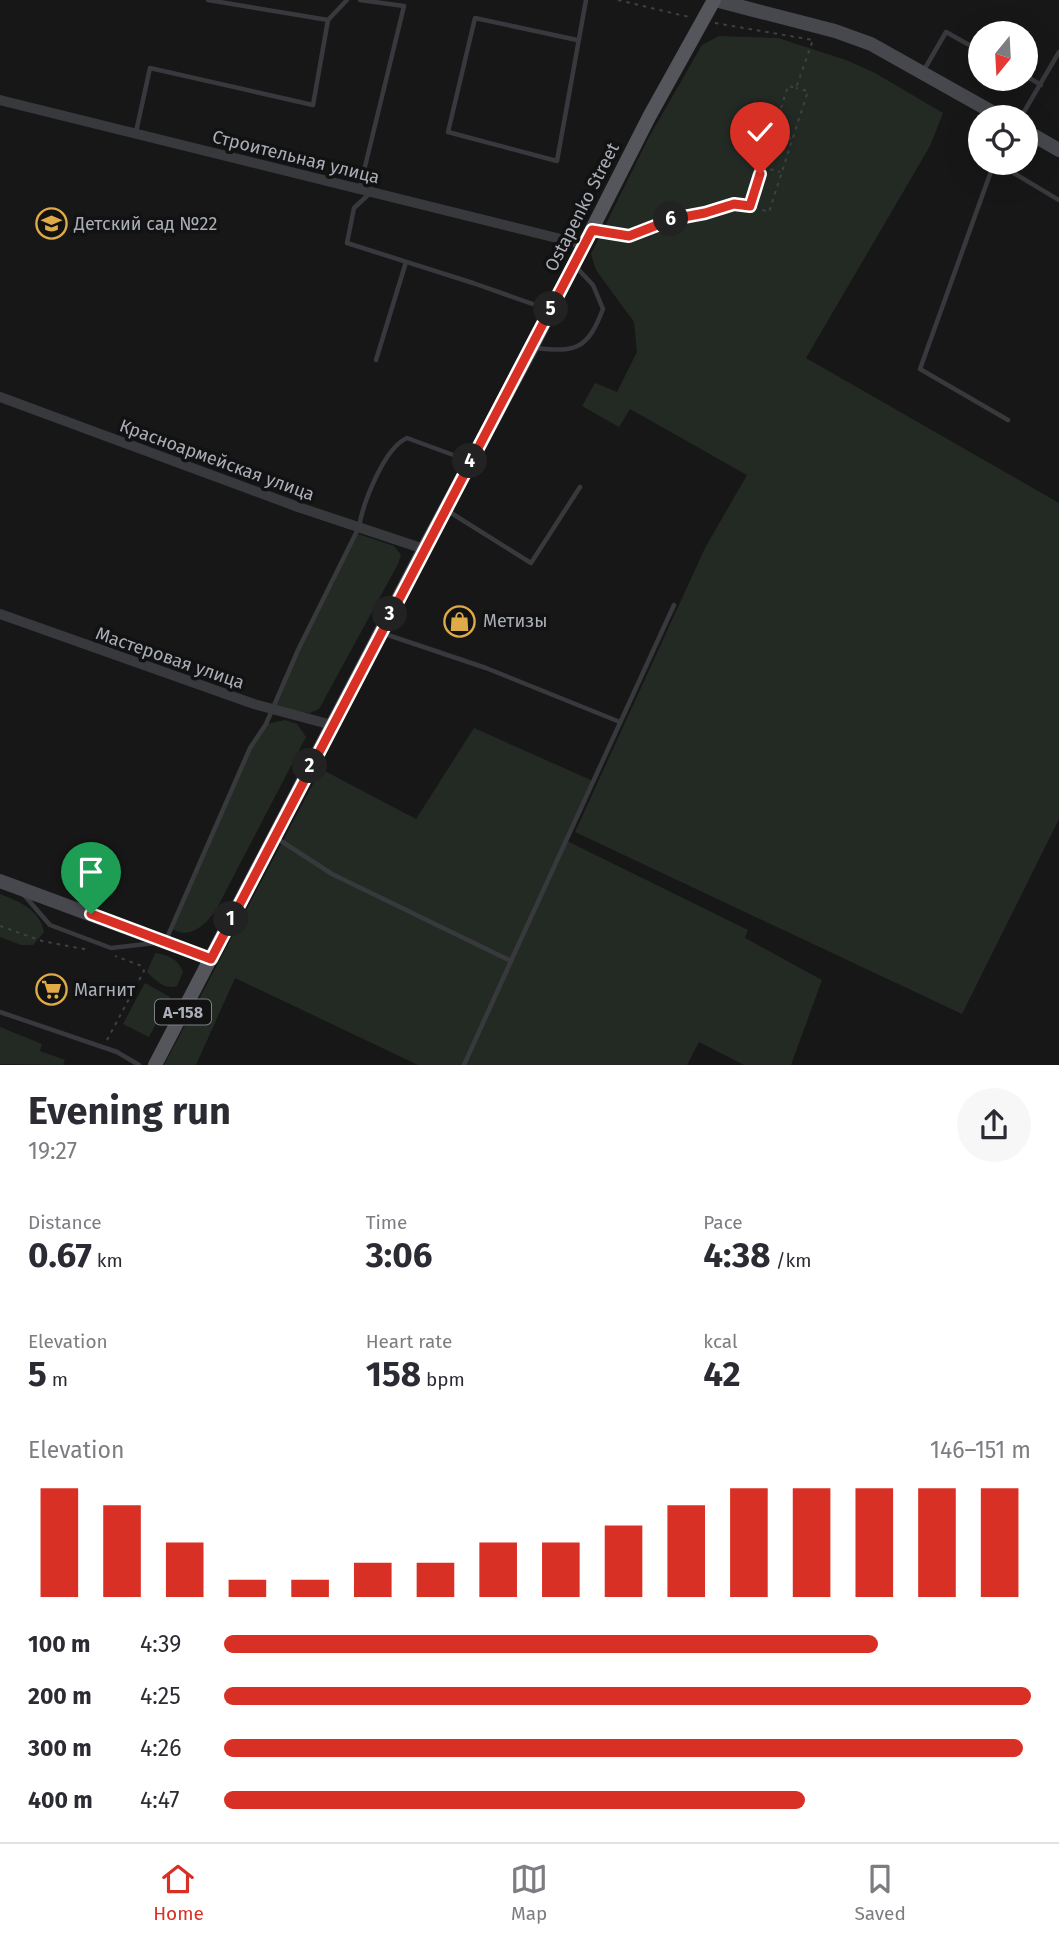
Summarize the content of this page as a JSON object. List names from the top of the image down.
{
  "streets": {
    "main road": ["Ostapenko Street", "А-158"],
    "street": ["Строительная улица", "Красноармейская улица", "Мастеровая улица"]
  },
  "crossings": [
    ["Строительная улица", "Ostapenko Street"],
    ["Ostapenko Street", "Красноармейская улица"],
    ["Ostapenko Street", "Мастеровая улица"]
  ],
  "places": {
    "school or university": ["Детский сад №22"],
    "shop": ["Метизы"],
    "supermarket": ["Магнит"]
  },
  "north": "bottom",
  "page": {
    "pins": [
      "6",
      "5",
      "4",
      "3",
      "2",
      "1"
    ],
    "heading": ["Evening run", "19:27"],
    "stats": [
      ["Distance", "0.67 km"],
      ["Time", "3:06"],
      ["Pace", "4:38 /km"],
      ["Elevation", "5 m"],
      ["Heart rate", "158 bpm"],
      ["kcal", "42"]
    ],
    "chart": ["Elevation", "146–151 m"],
    "list": [
      {
        "name": "100 m",
        "note": "4:39"
      },
      {
        "name": "200 m",
        "note": "4:25"
      },
      {
        "name": "300 m",
        "note": "4:26"
      },
      {
        "name": "400 m",
        "note": "4:47"
      }
    ],
    "tabs": ["Home", "Map", "Saved"]
  }
}
